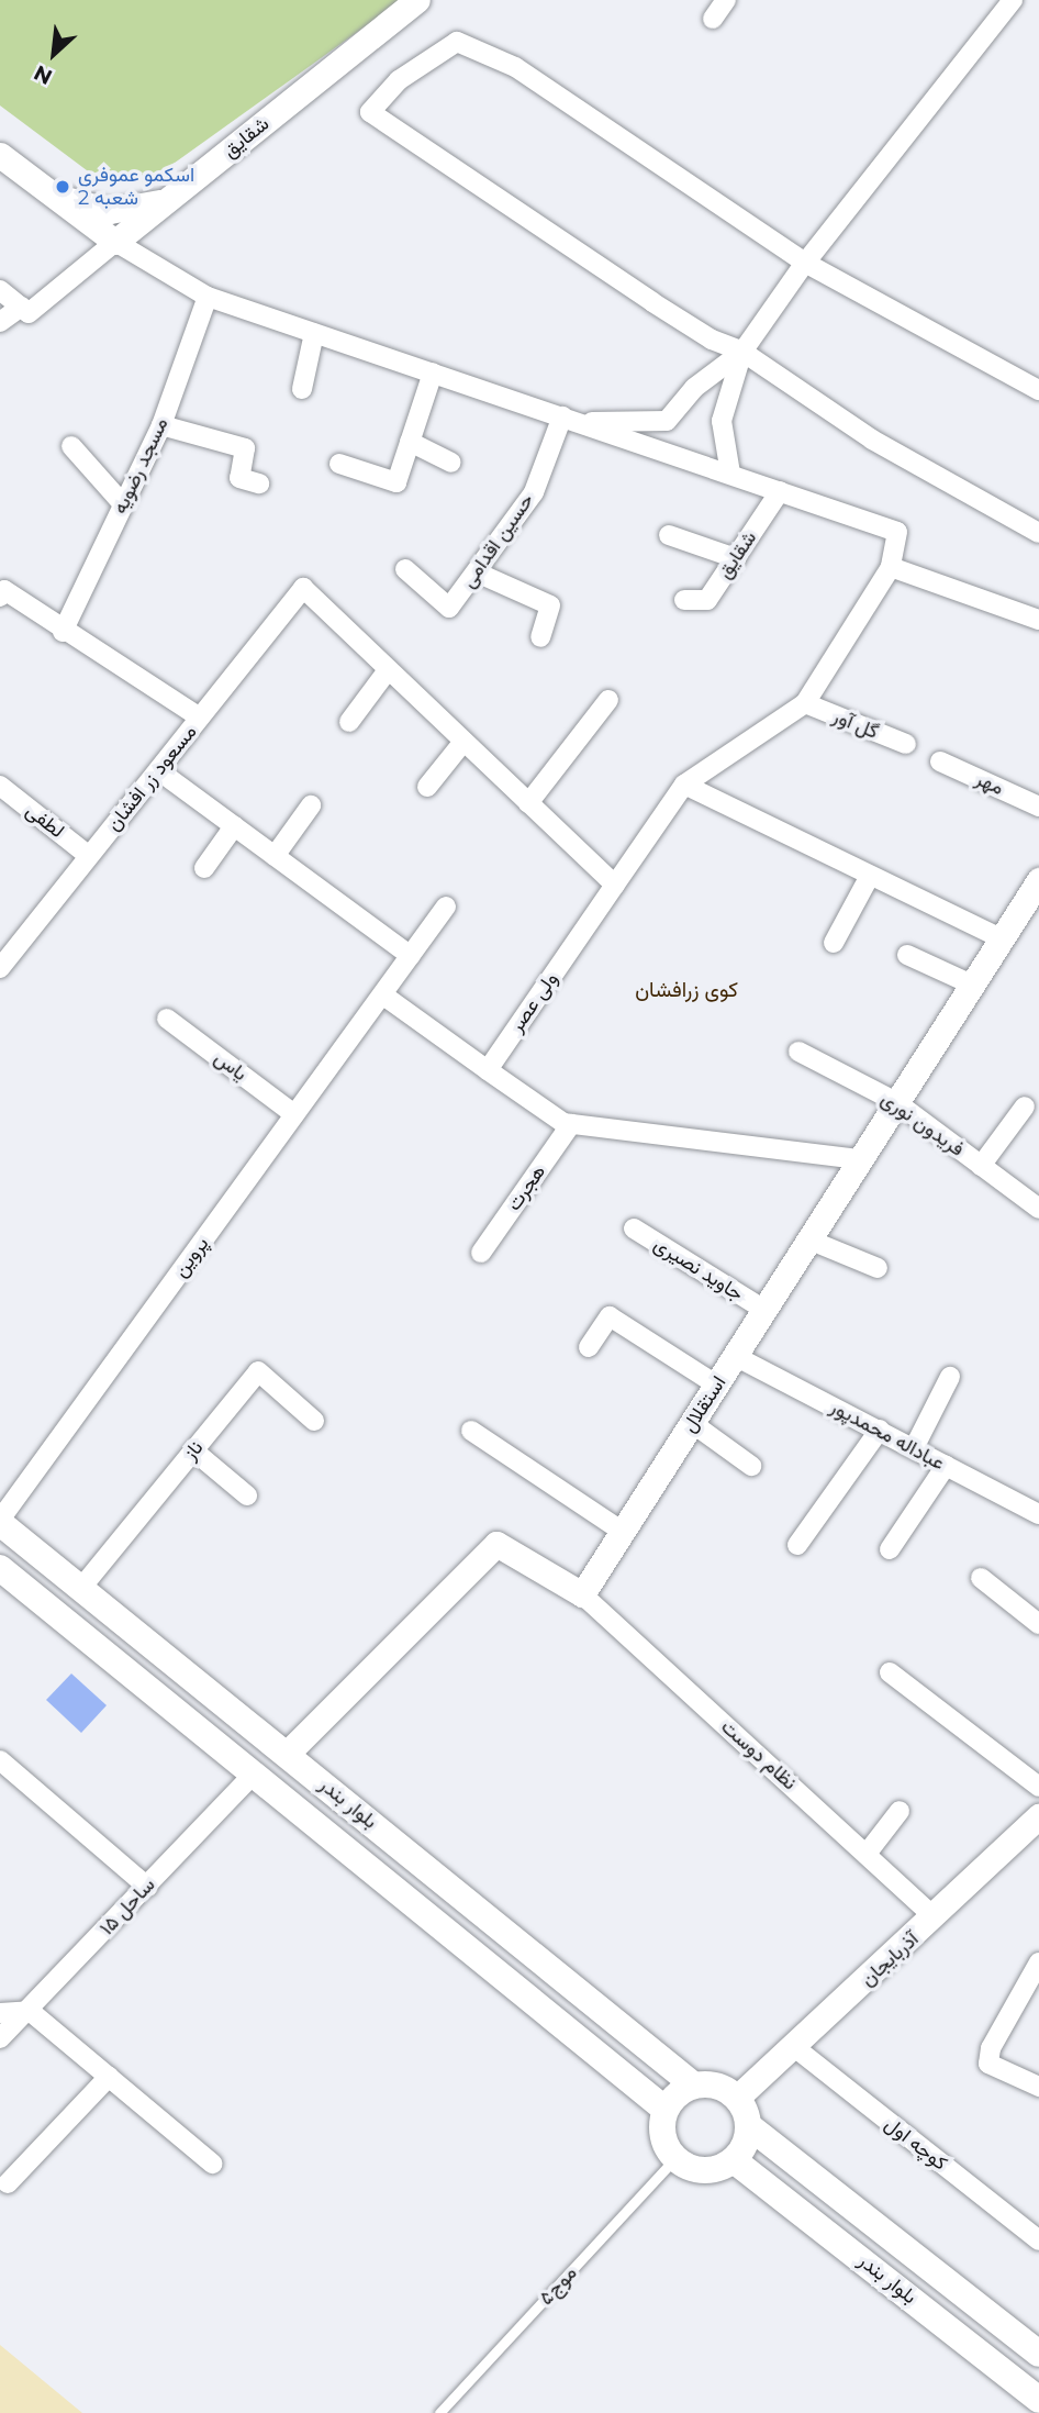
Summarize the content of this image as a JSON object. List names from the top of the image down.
{
  "streets": {
    "main road": ["بلوار بندر"],
    "street": [
      "شقایق",
      "مسجد رضویه",
      "حسین اقدامی",
      "گل آور",
      "مسعود زر افشان",
      "مهر",
      "لطفی",
      "ولی عصر",
      "یاس",
      "فریدون نوری",
      "هجرت",
      "پروین",
      "جاوید نصیری",
      "استقلال",
      "عباداله محمدپور",
      "ناز",
      "نظام دوست",
      "ساحل ۱۵",
      "آذربایجان",
      "کوچه اول"
    ],
    "lane": ["موج۵"]
  },
  "crossings": [
    ["مسعود زر افشان", "لطفی"],
    ["یاس", "پروین"],
    ["فریدون نوری", "استقلال"],
    ["پروین", "بلوار بندر"],
    ["جاوید نصیری", "استقلال"],
    ["استقلال", "عباداله محمدپور"],
    ["استقلال", "نظام دوست"],
    ["ناز", "بلوار بندر"],
    ["نظام دوست", "آذربایجان"],
    ["بلوار بندر", "ساحل ۱۵"],
    ["بلوار بندر", "آذربایجان"],
    ["بلوار بندر", "موج۵"],
    ["آذربایجان", "کوچه اول"],
    ["آذربایجان", "موج۵"]
  ],
  "districts": ["کوی زرافشان"],
  "places": ["اسکمو عموفری شعبه 2"],
  "north": "bottom left"
}
